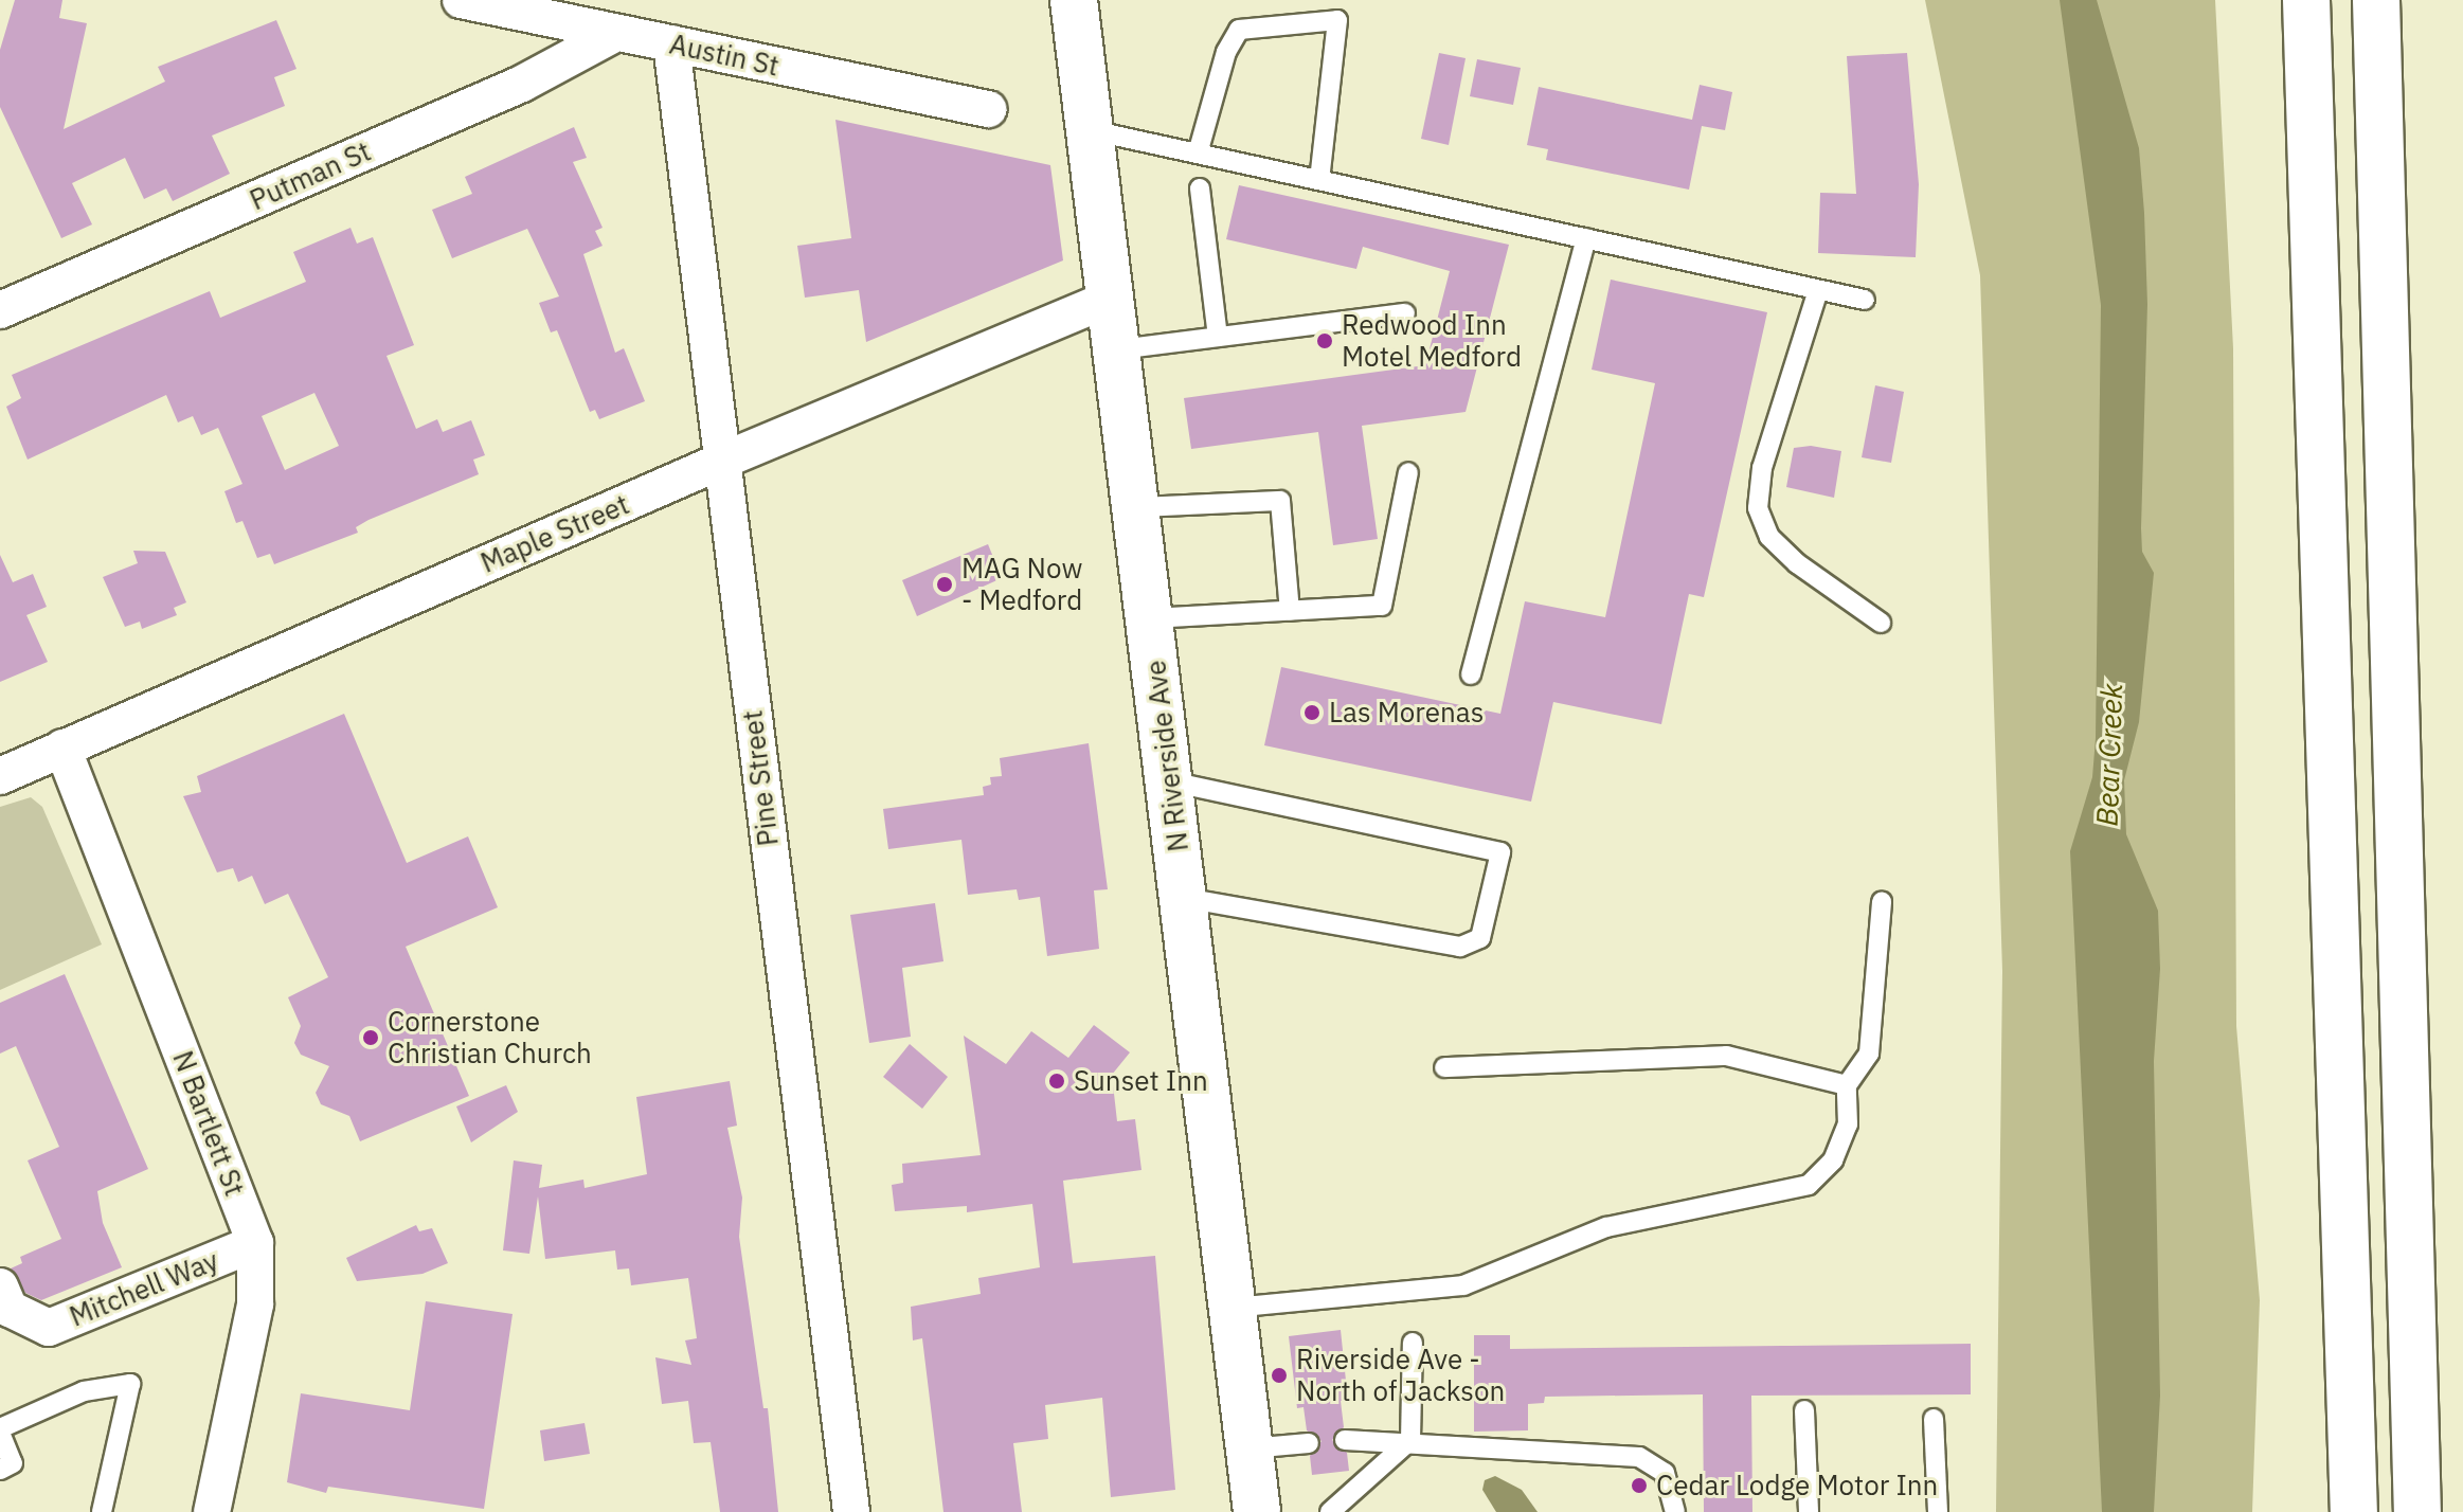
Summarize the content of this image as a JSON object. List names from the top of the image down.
{
  "streets": {
    "main road": ["N Riverside Ave"],
    "street": [
      "Austin St",
      "Putman St",
      "Maple Street",
      "Pine Street",
      "N Bartlett St",
      "Mitchell Way"
    ]
  },
  "crossings": [
    ["Austin St", "Putman St"],
    ["Austin St", "Pine Street"],
    ["Maple Street", "N Riverside Ave"],
    ["Maple Street", "Pine Street"],
    ["Maple Street", "N Bartlett St"],
    ["N Bartlett St", "Mitchell Way"]
  ],
  "water": ["Bear Creek"],
  "places": [
    "Redwood Inn Motel Medford",
    "MAG Now - Medford",
    "Las Morenas",
    "Cornerstone Christian Church",
    "Sunset Inn",
    "Riverside Ave - North of Jackson",
    "Cedar Lodge Motor Inn"
  ]
}
